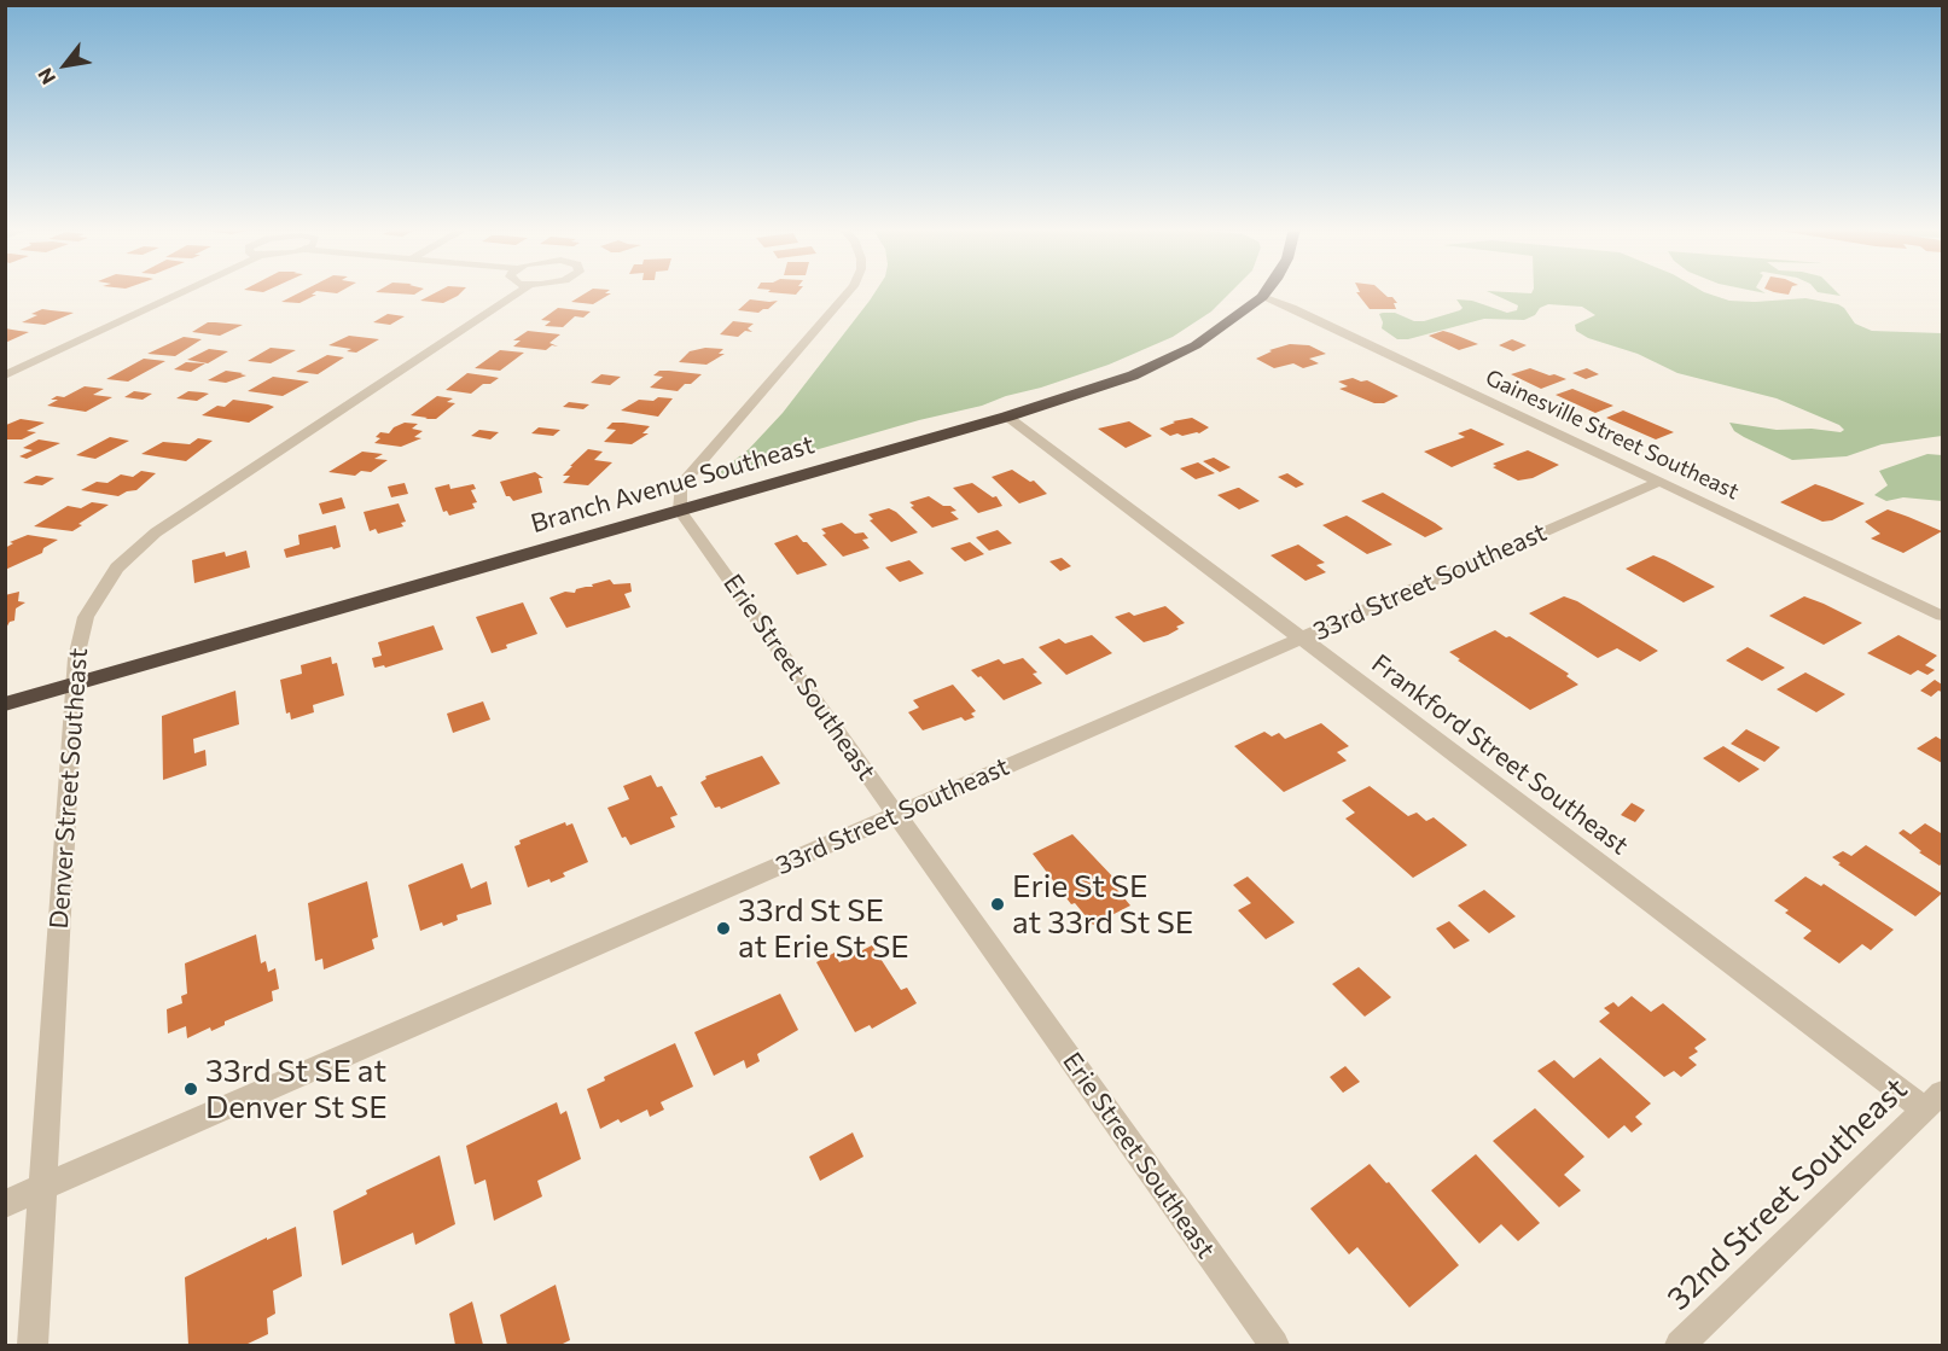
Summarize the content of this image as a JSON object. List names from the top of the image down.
{
  "streets": {
    "highway": ["Branch Avenue Southeast"],
    "street": [
      "Gainesville Street Southeast",
      "33rd Street Southeast",
      "Erie Street Southeast",
      "Frankford Street Southeast",
      "Denver Street Southeast",
      "32nd Street Southeast"
    ]
  },
  "crossings": [
    ["Gainesville Street Southeast", "Branch Avenue Southeast"],
    ["Gainesville Street Southeast", "33rd Street Southeast"],
    ["Branch Avenue Southeast", "Erie Street Southeast"],
    ["Branch Avenue Southeast", "Frankford Street Southeast"],
    ["Branch Avenue Southeast", "Denver Street Southeast"],
    ["33rd Street Southeast", "Erie Street Southeast"],
    ["33rd Street Southeast", "Frankford Street Southeast"],
    ["33rd Street Southeast", "Denver Street Southeast"],
    ["Frankford Street Southeast", "32nd Street Southeast"]
  ],
  "places": ["Erie St SE at 33rd St SE", "33rd St SE at Erie St SE", "33rd St SE at Denver St SE"],
  "north": "bottom left"
}
